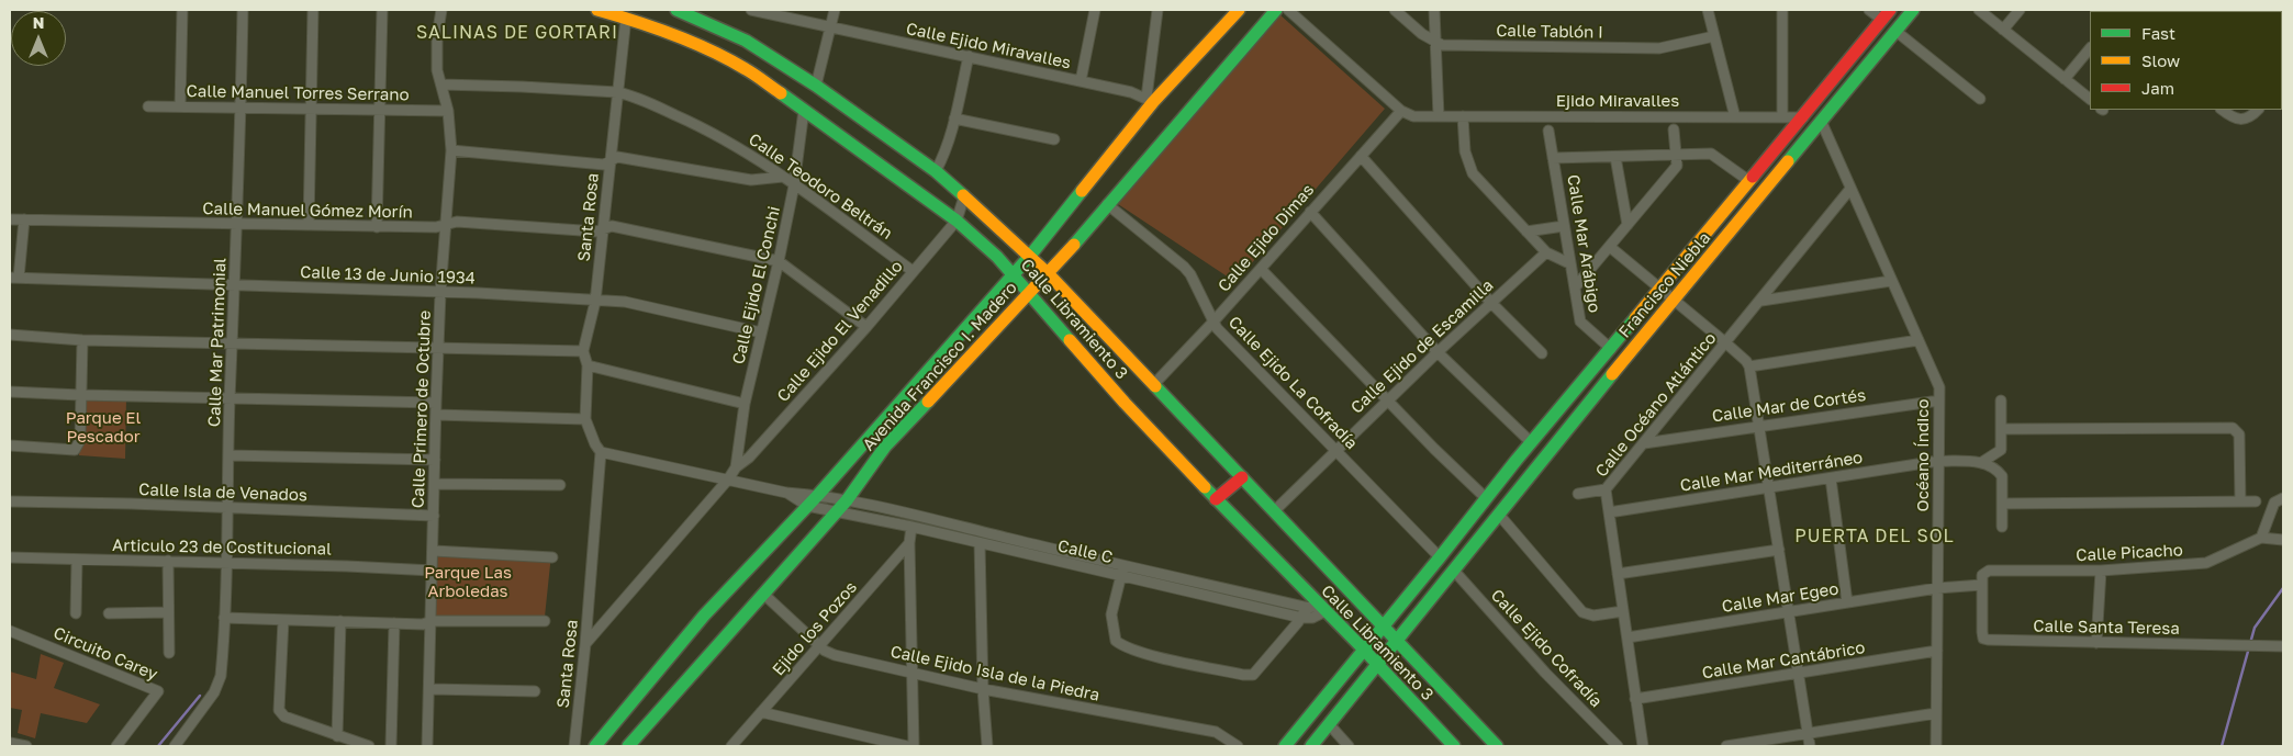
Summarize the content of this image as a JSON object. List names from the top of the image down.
{
  "streets": {
    "street": [
      "Calle Tablón I",
      "Calle Ejido Miravalles",
      "Calle Manuel Torres Serrano",
      "Ejido Miravalles",
      "Calle Teodoro Beltrán",
      "Calle Manuel Gómez Morín",
      "Santa Rosa",
      "Calle Ejido Dimas",
      "Calle Mar Arábigo",
      "Calle 13 de Junio 1934",
      "Calle Ejido El Conchi",
      "Francisco Niebla",
      "Calle Libramiento 3",
      "Calle Ejido El Venadillo",
      "Calle Mar Patrimonial",
      "Calle Ejido de Escamilla",
      "Avenida Francisco I. Madero",
      "Calle Ejido La Cofradía",
      "Calle Océano Atlántico",
      "Calle Mar de Cortés",
      "Calle Primero de Octubre",
      "Océano Índico",
      "Calle Mar Mediterráneo",
      "Calle Isla de Venados",
      "Articulo 23 de Costitucional",
      "Calle C",
      "Calle Picacho",
      "Calle Mar Egeo",
      "Calle Santa Teresa",
      "Ejido los Pozos",
      "Calle Ejido Cofradía",
      "Circuito Carey",
      "Calle Mar Cantábrico",
      "Calle Ejido Isla de la Piedra"
    ]
  },
  "crossings": [
    ["Calle Ejido Miravalles", "Avenida Francisco I. Madero"],
    ["Calle Manuel Torres Serrano", "Calle Mar Patrimonial"],
    ["Calle Manuel Torres Serrano", "Calle Primero de Octubre"],
    ["Ejido Miravalles", "Calle Ejido Dimas"],
    ["Ejido Miravalles", "Francisco Niebla"],
    ["Calle Teodoro Beltrán", "Santa Rosa"],
    ["Calle Teodoro Beltrán", "Calle Ejido El Conchi"],
    ["Calle Teodoro Beltrán", "Calle Ejido El Venadillo"],
    ["Calle Teodoro Beltrán", "Calle Primero de Octubre"],
    ["Calle Manuel Gómez Morín", "Santa Rosa"],
    ["Calle Manuel Gómez Morín", "Calle Ejido El Conchi"],
    ["Calle Manuel Gómez Morín", "Calle Mar Patrimonial"],
    ["Calle Manuel Gómez Morín", "Calle Primero de Octubre"],
    ["Santa Rosa", "Calle 13 de Junio 1934"],
    ["Santa Rosa", "Calle Libramiento 3"],
    ["Santa Rosa", "Calle Ejido El Venadillo"],
    ["Calle Ejido Dimas", "Calle Libramiento 3"],
    ["Calle Ejido Dimas", "Calle Ejido La Cofradía"],
    ["Calle Mar Arábigo", "Francisco Niebla"],
    ["Calle 13 de Junio 1934", "Calle Ejido El Conchi"],
    ["Calle 13 de Junio 1934", "Calle Mar Patrimonial"],
    ["Calle 13 de Junio 1934", "Calle Primero de Octubre"],
    ["Calle Ejido El Conchi", "Calle Libramiento 3"],
    ["Calle Ejido El Conchi", "Calle Ejido El Venadillo"],
    ["Francisco Niebla", "Calle Libramiento 3"],
    ["Francisco Niebla", "Calle Ejido La Cofradía"],
    ["Francisco Niebla", "Océano Índico"],
    ["Francisco Niebla", "Calle Ejido Cofradía"],
    ["Calle Libramiento 3", "Calle Ejido El Venadillo"],
    ["Calle Libramiento 3", "Calle Ejido de Escamilla"],
    ["Calle Libramiento 3", "Avenida Francisco I. Madero"],
    ["Calle Libramiento 3", "Calle C"],
    ["Calle Mar Patrimonial", "Calle Isla de Venados"],
    ["Calle Mar Patrimonial", "Articulo 23 de Costitucional"],
    ["Calle Ejido de Escamilla", "Calle Ejido La Cofradía"],
    ["Avenida Francisco I. Madero", "Calle Ejido La Cofradía"],
    ["Avenida Francisco I. Madero", "Calle C"],
    ["Avenida Francisco I. Madero", "Calle Ejido Isla de la Piedra"],
    ["Calle Océano Atlántico", "Calle Mar de Cortés"],
    ["Calle Océano Atlántico", "Océano Índico"],
    ["Calle Océano Atlántico", "Calle Mar Mediterráneo"],
    ["Calle Océano Atlántico", "Calle Mar Egeo"],
    ["Calle Océano Atlántico", "Calle Mar Cantábrico"],
    ["Calle Mar de Cortés", "Océano Índico"],
    ["Calle Primero de Octubre", "Calle Isla de Venados"],
    ["Calle Primero de Octubre", "Articulo 23 de Costitucional"],
    ["Océano Índico", "Calle Mar Mediterráneo"],
    ["Océano Índico", "Calle Mar Egeo"],
    ["Océano Índico", "Calle Mar Cantábrico"],
    ["Calle Picacho", "Calle Mar Egeo"],
    ["Calle Picacho", "Calle Santa Teresa"],
    ["Calle Mar Egeo", "Calle Santa Teresa"],
    ["Ejido los Pozos", "Calle Ejido Isla de la Piedra"]
  ],
  "districts": ["SALINAS DE GORTARI", "PUERTA DEL SOL"],
  "parks": ["Parque El Pescador", "Parque Las Arboledas"],
  "legend": ["Fast", "Slow", "Jam"],
  "north": "top"
}
